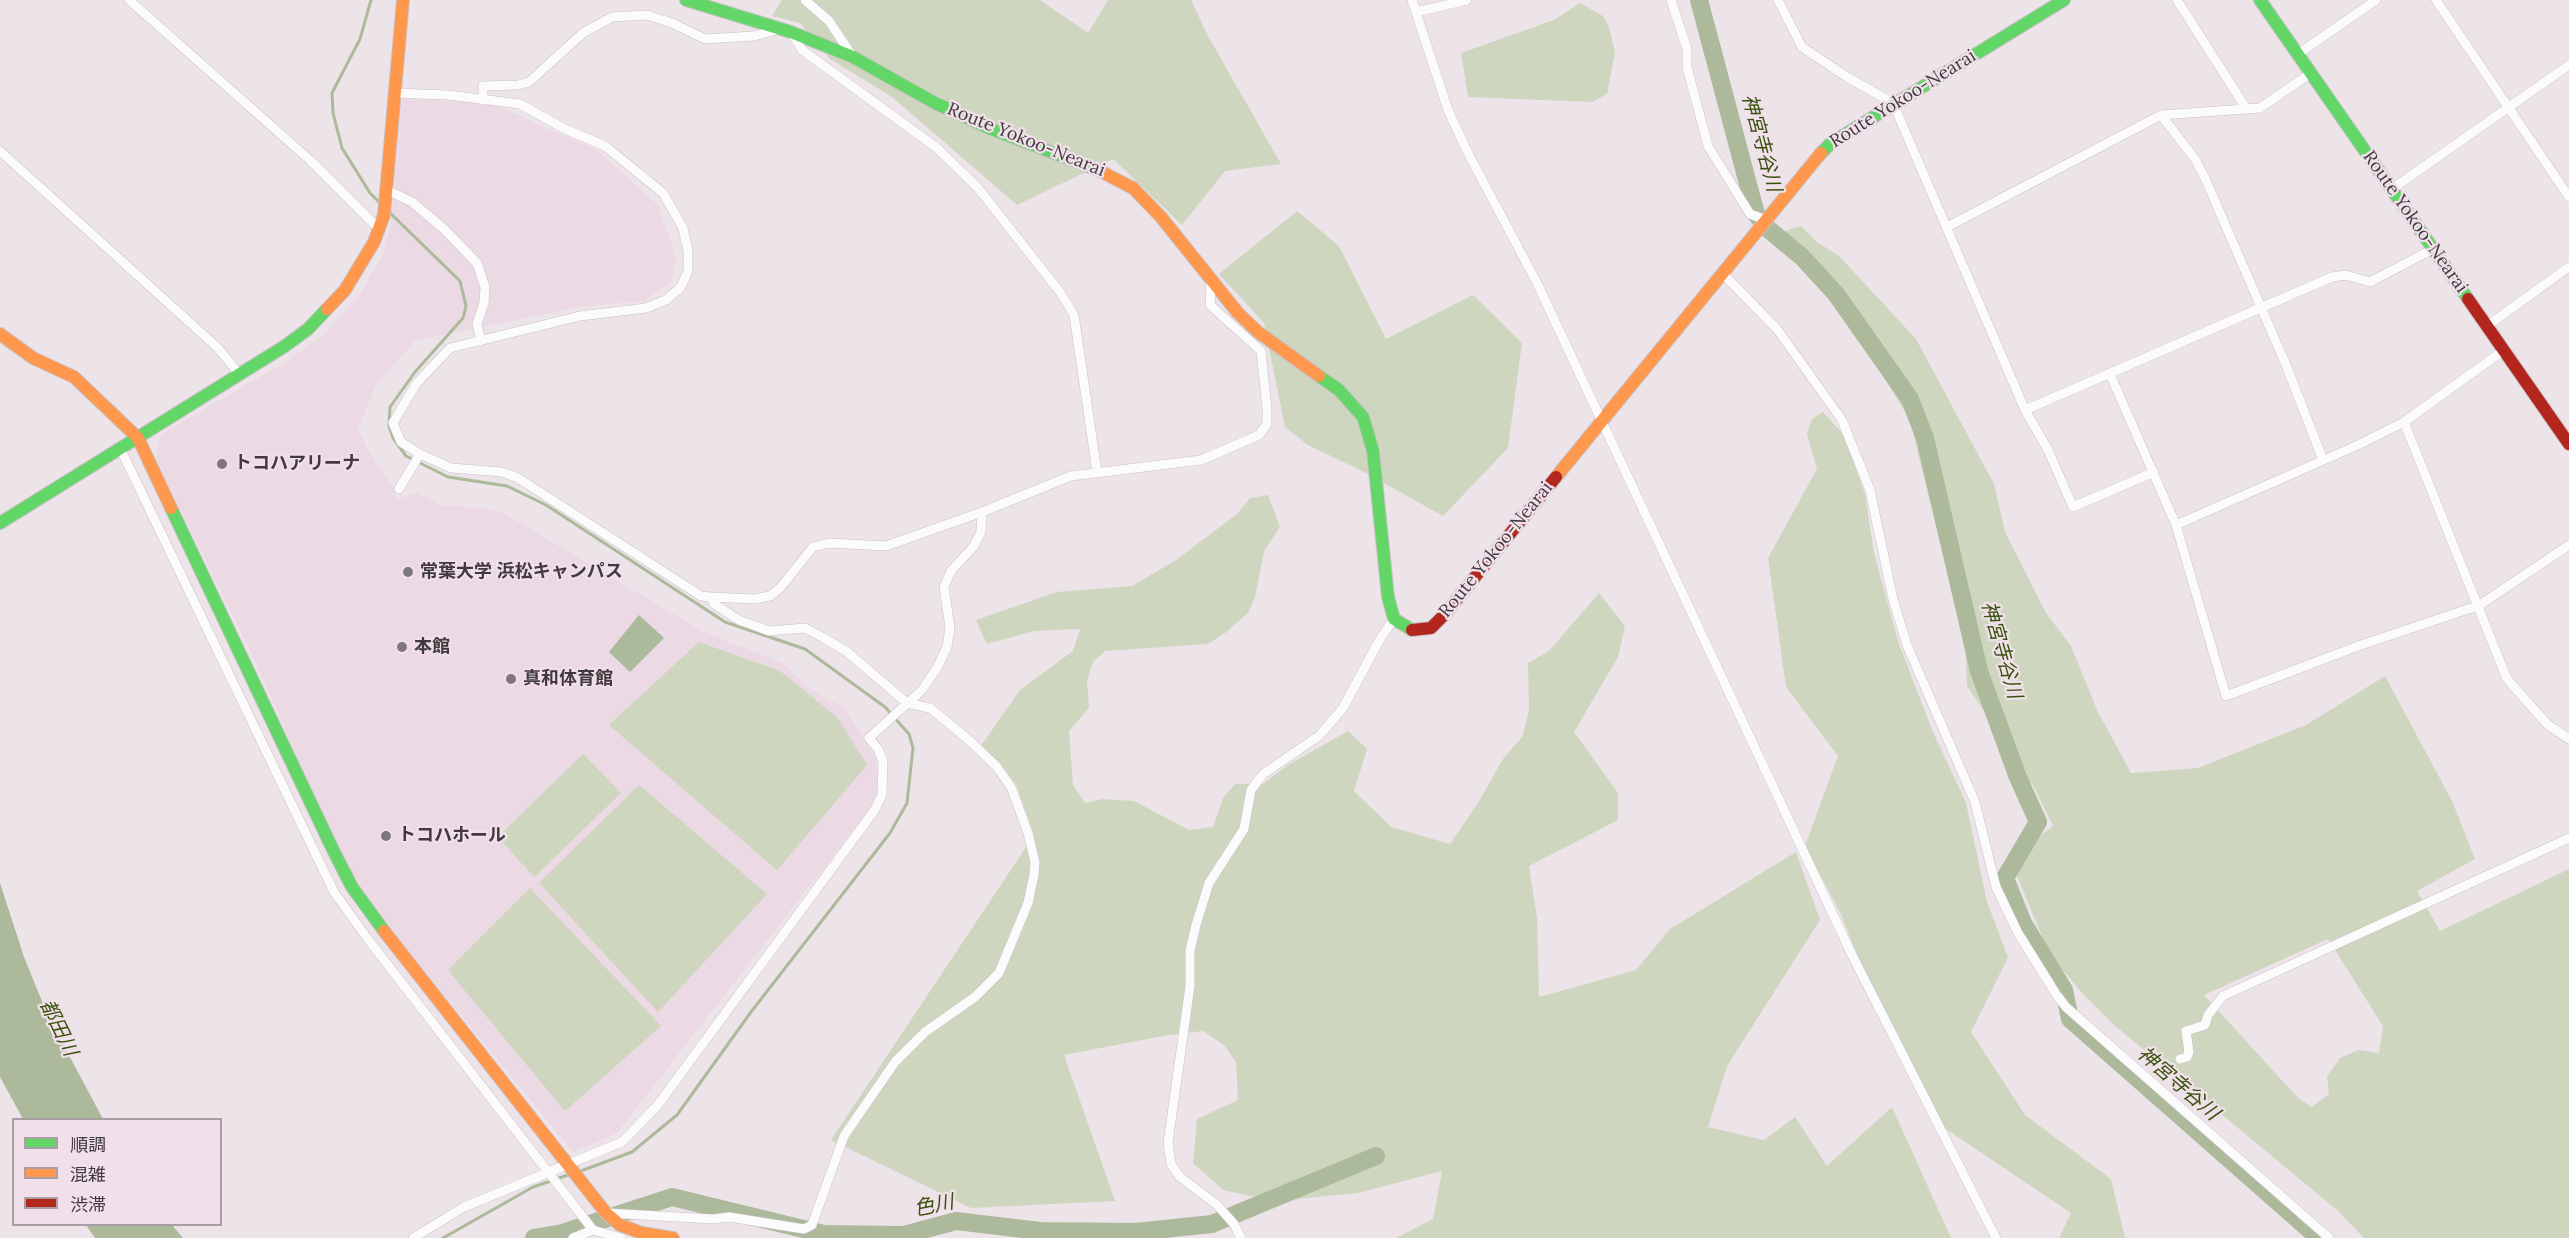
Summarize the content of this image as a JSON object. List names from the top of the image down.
{
  "streets": {
    "main road": ["Route Yokoo-Nearai"]
  },
  "water": ["神宮寺谷川", "都田川", "色川"],
  "places": [
    "トコハアリーナ",
    "常葉大学 浜松キャンパス",
    "本館",
    "真和体育館",
    "トコハホール"
  ],
  "legend": ["順調", "混雑", "渋滞"]
}
